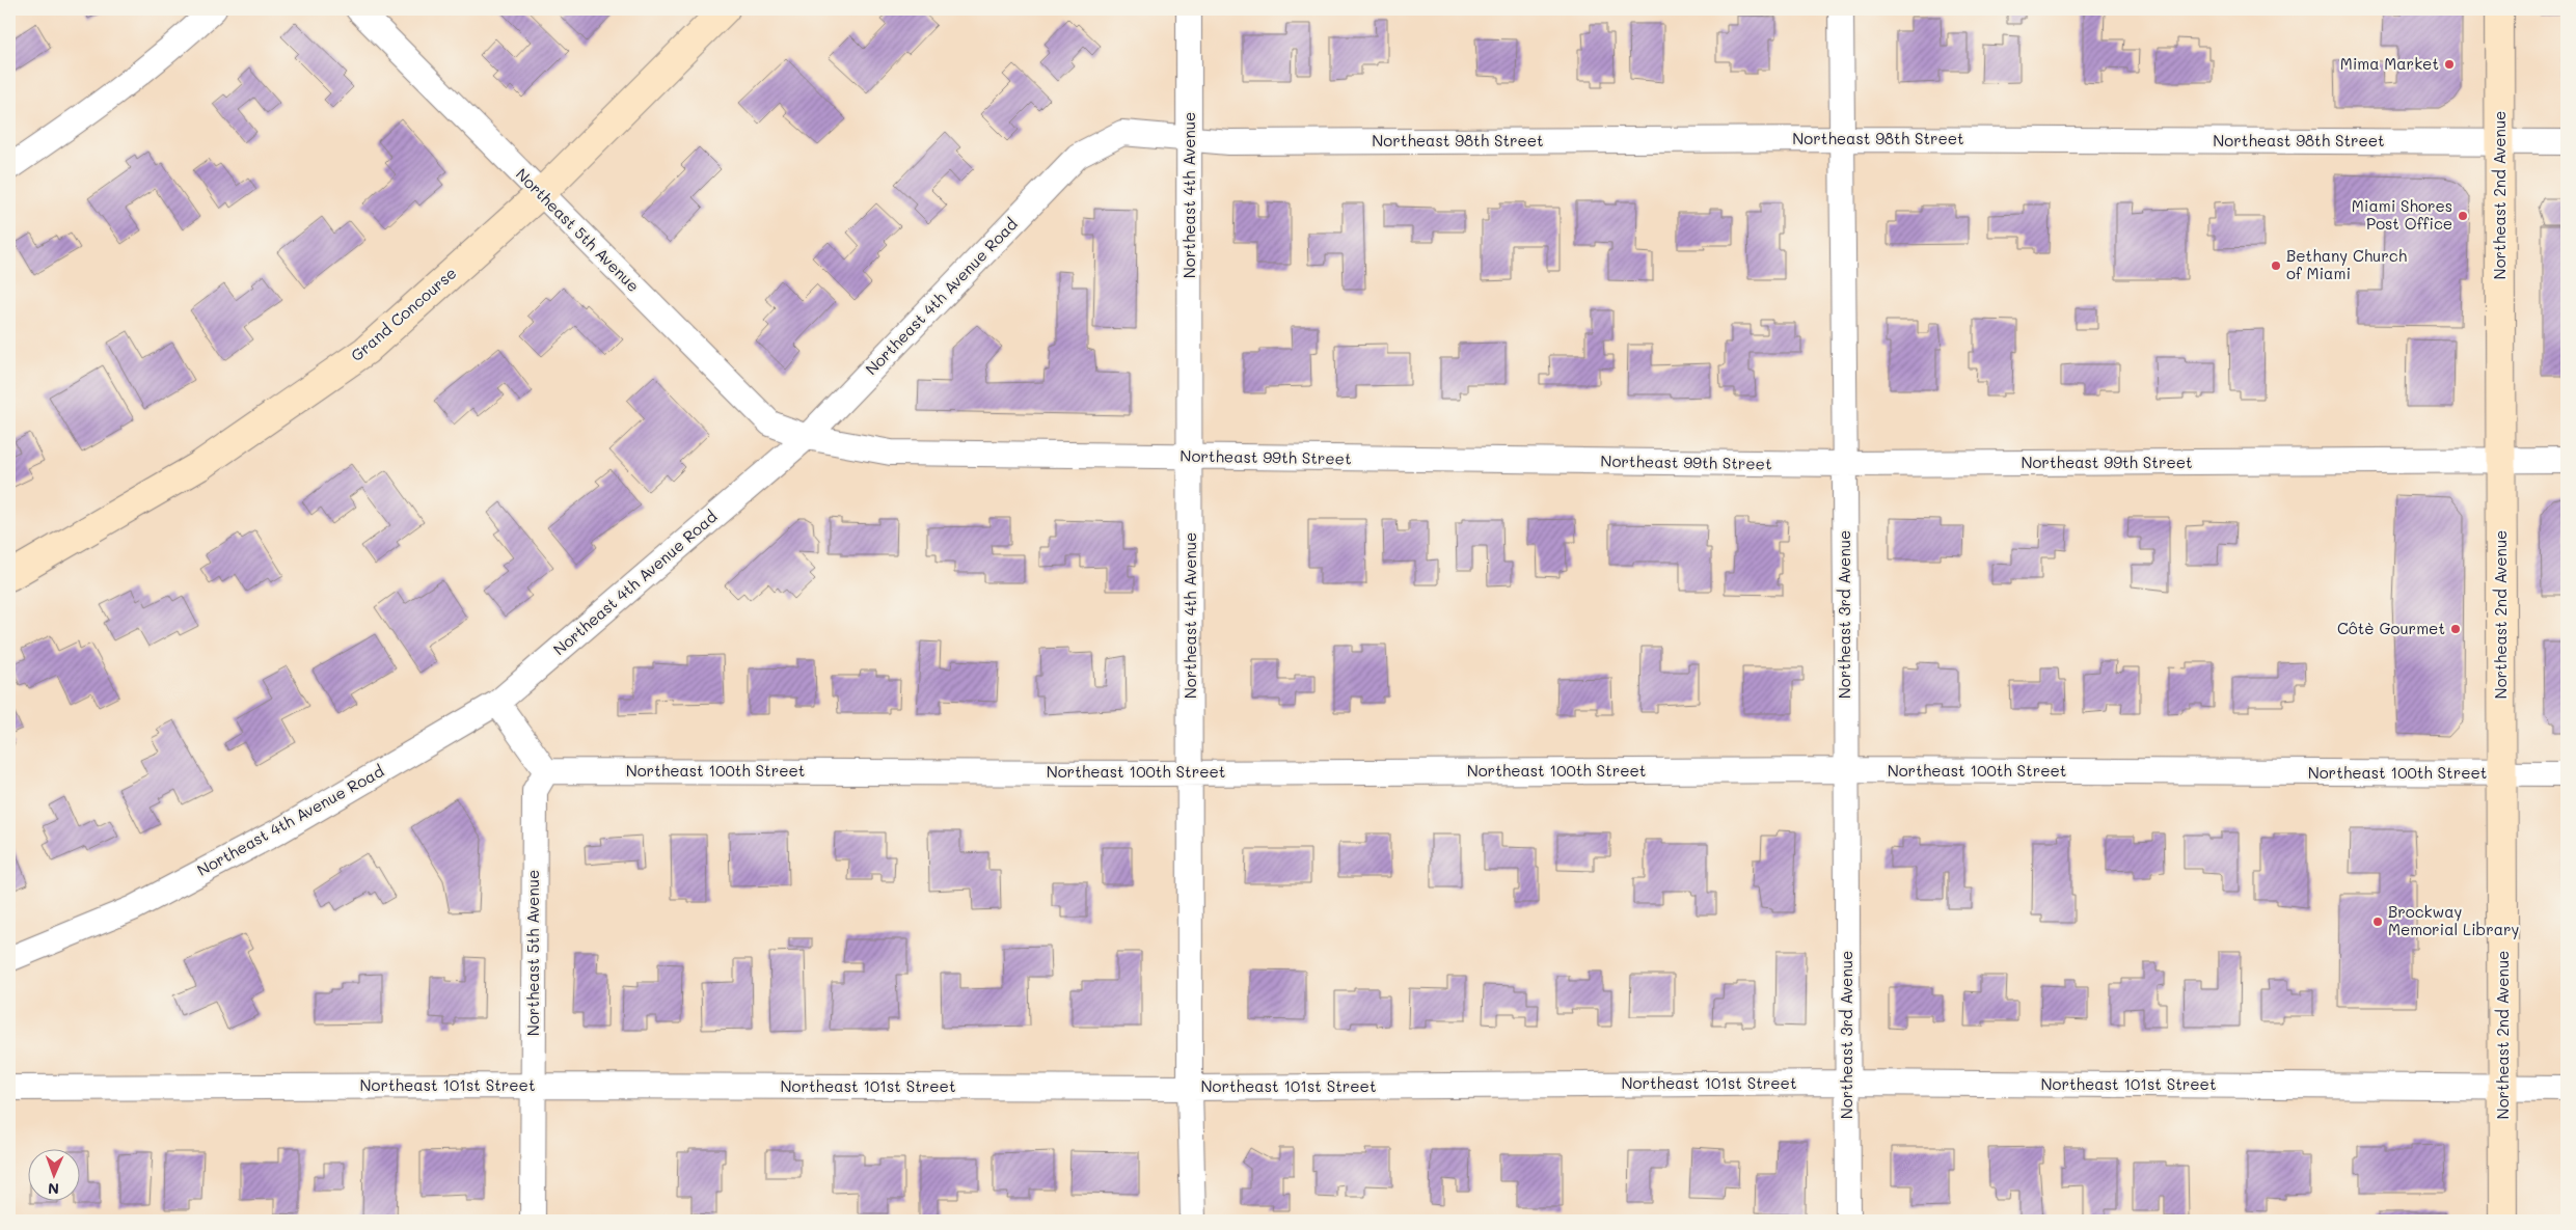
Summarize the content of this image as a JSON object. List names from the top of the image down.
{
  "streets": {
    "main road": ["Northeast 2nd Avenue", "Grand Concourse"],
    "street": [
      "Northeast 98th Street",
      "Northeast 4th Avenue",
      "Northeast 5th Avenue",
      "Northeast 4th Avenue Road",
      "Northeast 99th Street",
      "Northeast 3rd Avenue",
      "Northeast 100th Street",
      "Northeast 101st Street"
    ]
  },
  "crossings": [
    ["Northeast 98th Street", "Northeast 4th Avenue"],
    ["Northeast 98th Street", "Northeast 2nd Avenue"],
    ["Northeast 98th Street", "Northeast 4th Avenue Road"],
    ["Northeast 98th Street", "Northeast 3rd Avenue"],
    ["Northeast 4th Avenue", "Northeast 4th Avenue Road"],
    ["Northeast 4th Avenue", "Northeast 99th Street"],
    ["Northeast 4th Avenue", "Northeast 100th Street"],
    ["Northeast 4th Avenue", "Northeast 101st Street"],
    ["Northeast 2nd Avenue", "Northeast 99th Street"],
    ["Northeast 2nd Avenue", "Northeast 100th Street"],
    ["Northeast 2nd Avenue", "Northeast 101st Street"],
    ["Northeast 5th Avenue", "Northeast 4th Avenue Road"],
    ["Northeast 5th Avenue", "Grand Concourse"],
    ["Northeast 5th Avenue", "Northeast 99th Street"],
    ["Northeast 5th Avenue", "Northeast 100th Street"],
    ["Northeast 5th Avenue", "Northeast 101st Street"],
    ["Northeast 4th Avenue Road", "Northeast 99th Street"],
    ["Northeast 99th Street", "Northeast 3rd Avenue"],
    ["Northeast 3rd Avenue", "Northeast 100th Street"],
    ["Northeast 3rd Avenue", "Northeast 101st Street"]
  ],
  "places": [
    "Mima Market",
    "Miami Shores Post Office",
    "Bethany Church of Miami",
    "Côtè Gourmet",
    "Brockway Memorial Library"
  ],
  "north": "bottom"
}
